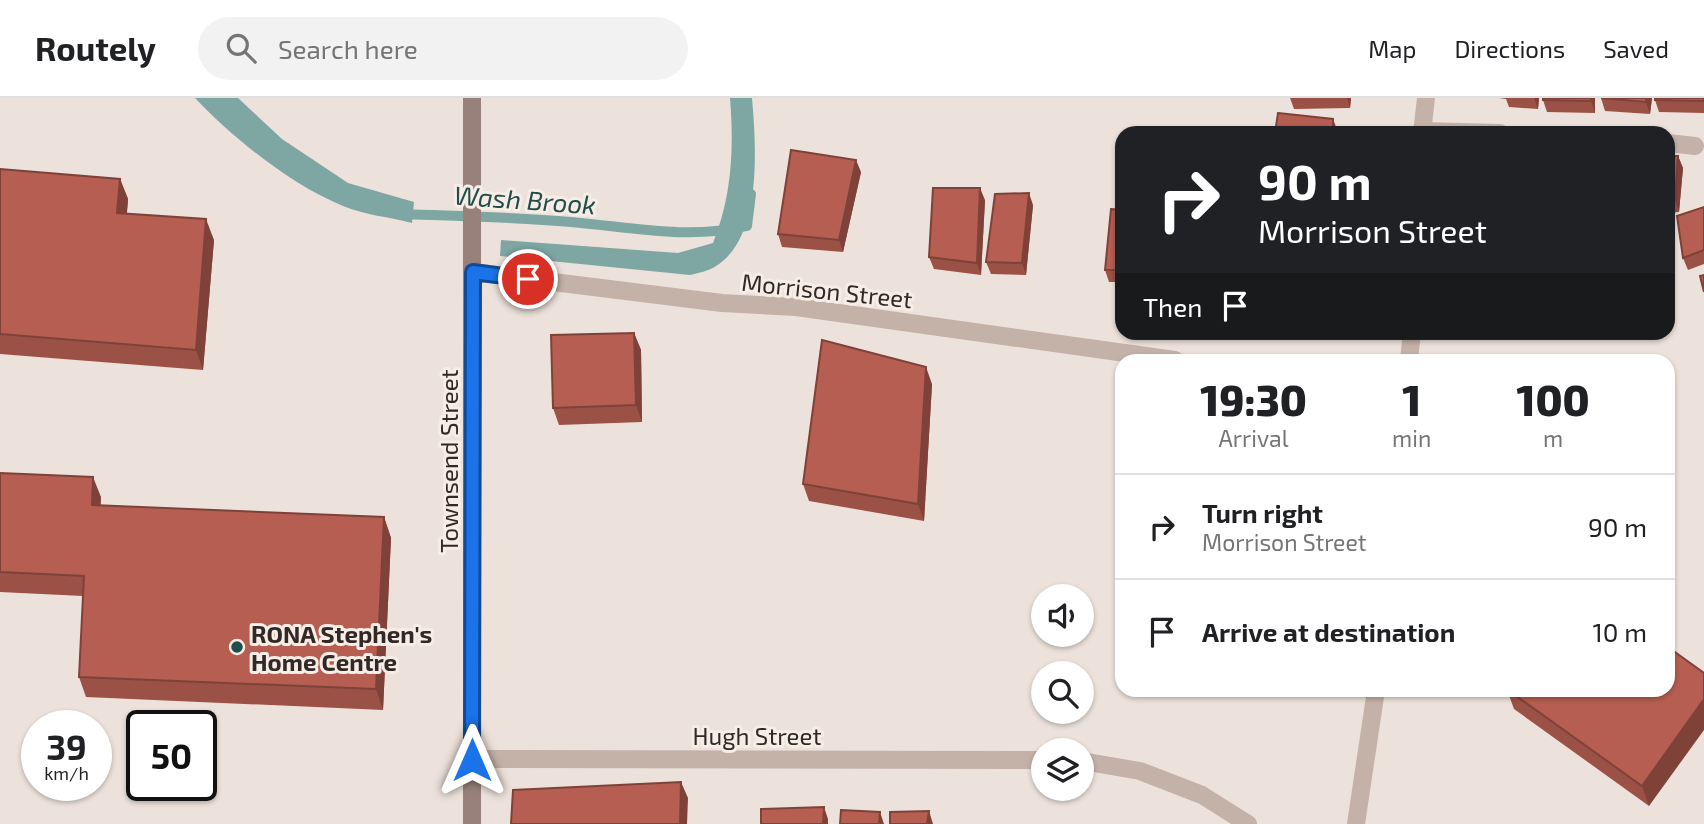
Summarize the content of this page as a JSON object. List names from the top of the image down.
{
  "streets": {
    "main road": ["Townsend Street"],
    "street": ["Morrison Street", "Hugh Street"]
  },
  "crossings": [
    ["Morrison Street", "Townsend Street"],
    ["Townsend Street", "Hugh Street"]
  ],
  "water": ["Wash Brook"],
  "places": ["RONA Stephen's Home Centre"],
  "page": {
    "header": "Routely",
    "search": "Search here",
    "nav": ["Map", "Directions", "Saved"],
    "turn": ["90 m", "Morrison Street"],
    "then": "Then",
    "eta": [
      "19:30",
      "Arrival",
      "1",
      "min",
      "100",
      "m"
    ],
    "list": [
      {
        "name": "Turn right",
        "note": "Morrison Street",
        "value": "90 m"
      },
      {
        "name": "Arrive at destination",
        "value": "10 m"
      }
    ],
    "speed": "39 km/h",
    "limit": "50"
  }
}
